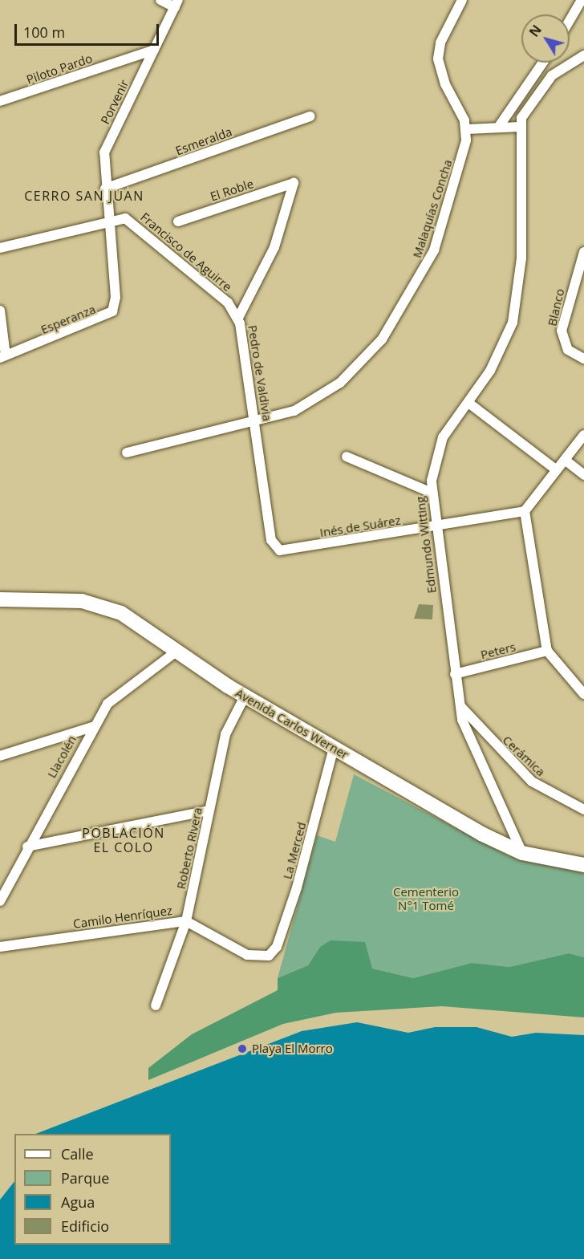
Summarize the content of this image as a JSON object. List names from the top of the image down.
{
  "streets": {
    "main road": ["Avenida Carlos Werner"],
    "street": [
      "Piloto Pardo",
      "Porvenir",
      "Esmeralda",
      "El Roble",
      "Malaquías Concha",
      "Francisco de Aguirre",
      "Blanco",
      "Esperanza",
      "Pedro de Valdivia",
      "Inés de Suárez",
      "Edmundo Witting",
      "Peters",
      "Cerámica",
      "Llacolén",
      "Roberto Rivera",
      "La Merced",
      "Camilo Henríquez"
    ]
  },
  "crossings": [
    ["Piloto Pardo", "Porvenir"],
    ["Porvenir", "Esmeralda"],
    ["Porvenir", "Francisco de Aguirre"],
    ["Porvenir", "Esperanza"],
    ["El Roble", "Pedro de Valdivia"],
    ["Malaquías Concha", "Pedro de Valdivia"],
    ["Francisco de Aguirre", "Esperanza"],
    ["Francisco de Aguirre", "Pedro de Valdivia"],
    ["Pedro de Valdivia", "Inés de Suárez"],
    ["Inés de Suárez", "Edmundo Witting"],
    ["Edmundo Witting", "Peters"],
    ["Edmundo Witting", "Avenida Carlos Werner"],
    ["Edmundo Witting", "Cerámica"],
    ["Avenida Carlos Werner", "Llacolén"],
    ["Avenida Carlos Werner", "Roberto Rivera"],
    ["Avenida Carlos Werner", "La Merced"],
    ["Roberto Rivera", "Camilo Henríquez"],
    ["La Merced", "Camilo Henríquez"]
  ],
  "districts": ["CERRO SAN JUAN", "POBLACIÓN EL COLO"],
  "parks": ["Cementerio N°1 Tomé"],
  "places": ["Playa El Morro"],
  "legend": [
    "Calle",
    "Parque",
    "Agua",
    "Edificio"
  ],
  "scale_bar": "100 m",
  "north": "top left"
}
